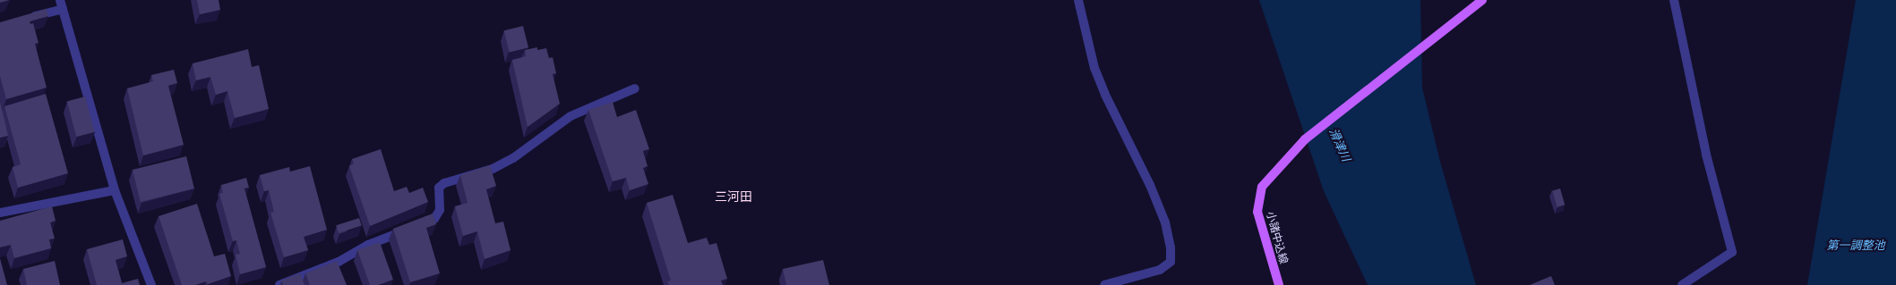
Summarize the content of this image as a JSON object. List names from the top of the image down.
{
  "streets": {
    "main road": ["小諸中込線"]
  },
  "districts": ["三河田"],
  "water": ["滑津川", "第一調整池"]
}
